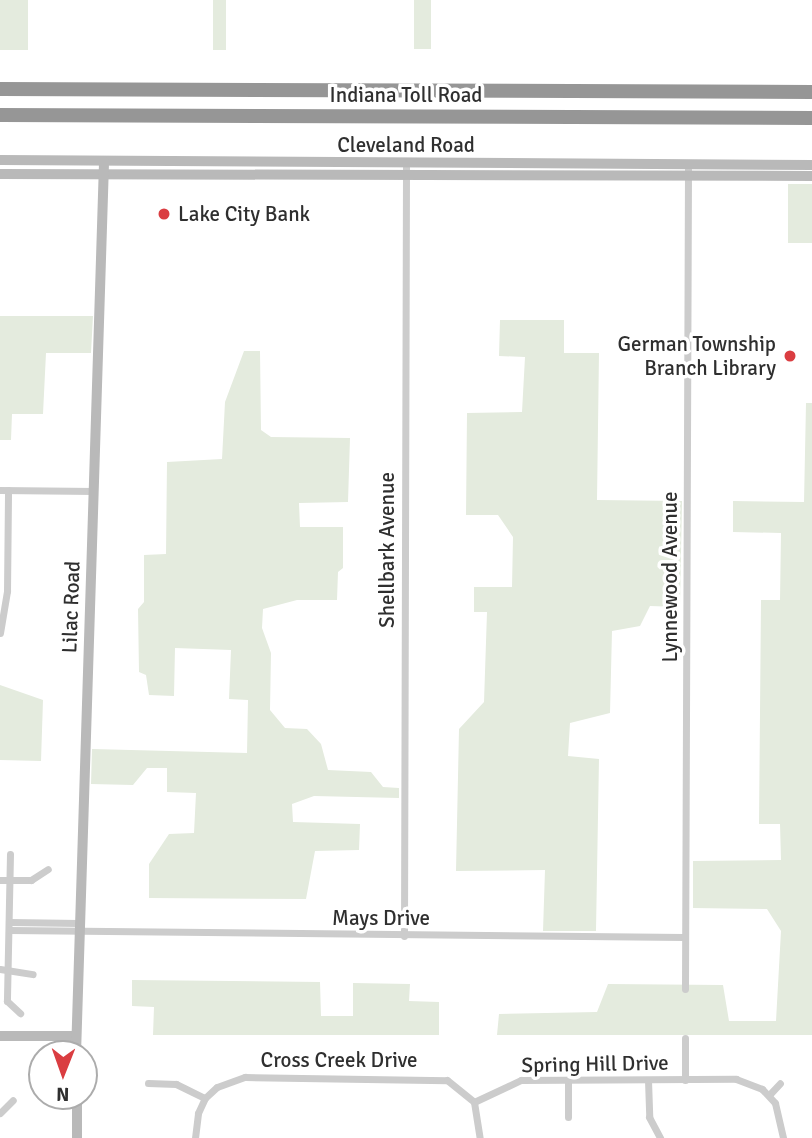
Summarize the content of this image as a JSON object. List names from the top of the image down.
{
  "streets": {
    "highway": ["Indiana Toll Road"],
    "main road": ["Cleveland Road", "Lilac Road"],
    "street": [
      "Shellbark Avenue",
      "Lynnewood Avenue",
      "Mays Drive",
      "Cross Creek Drive",
      "Spring Hill Drive"
    ]
  },
  "crossings": [
    ["Cleveland Road", "Shellbark Avenue"],
    ["Cleveland Road", "Lynnewood Avenue"],
    ["Cleveland Road", "Lilac Road"],
    ["Shellbark Avenue", "Mays Drive"],
    ["Lynnewood Avenue", "Mays Drive"],
    ["Lilac Road", "Mays Drive"],
    ["Cross Creek Drive", "Spring Hill Drive"]
  ],
  "places": ["Lake City Bank", "German Township Branch Library"],
  "north": "bottom"
}
